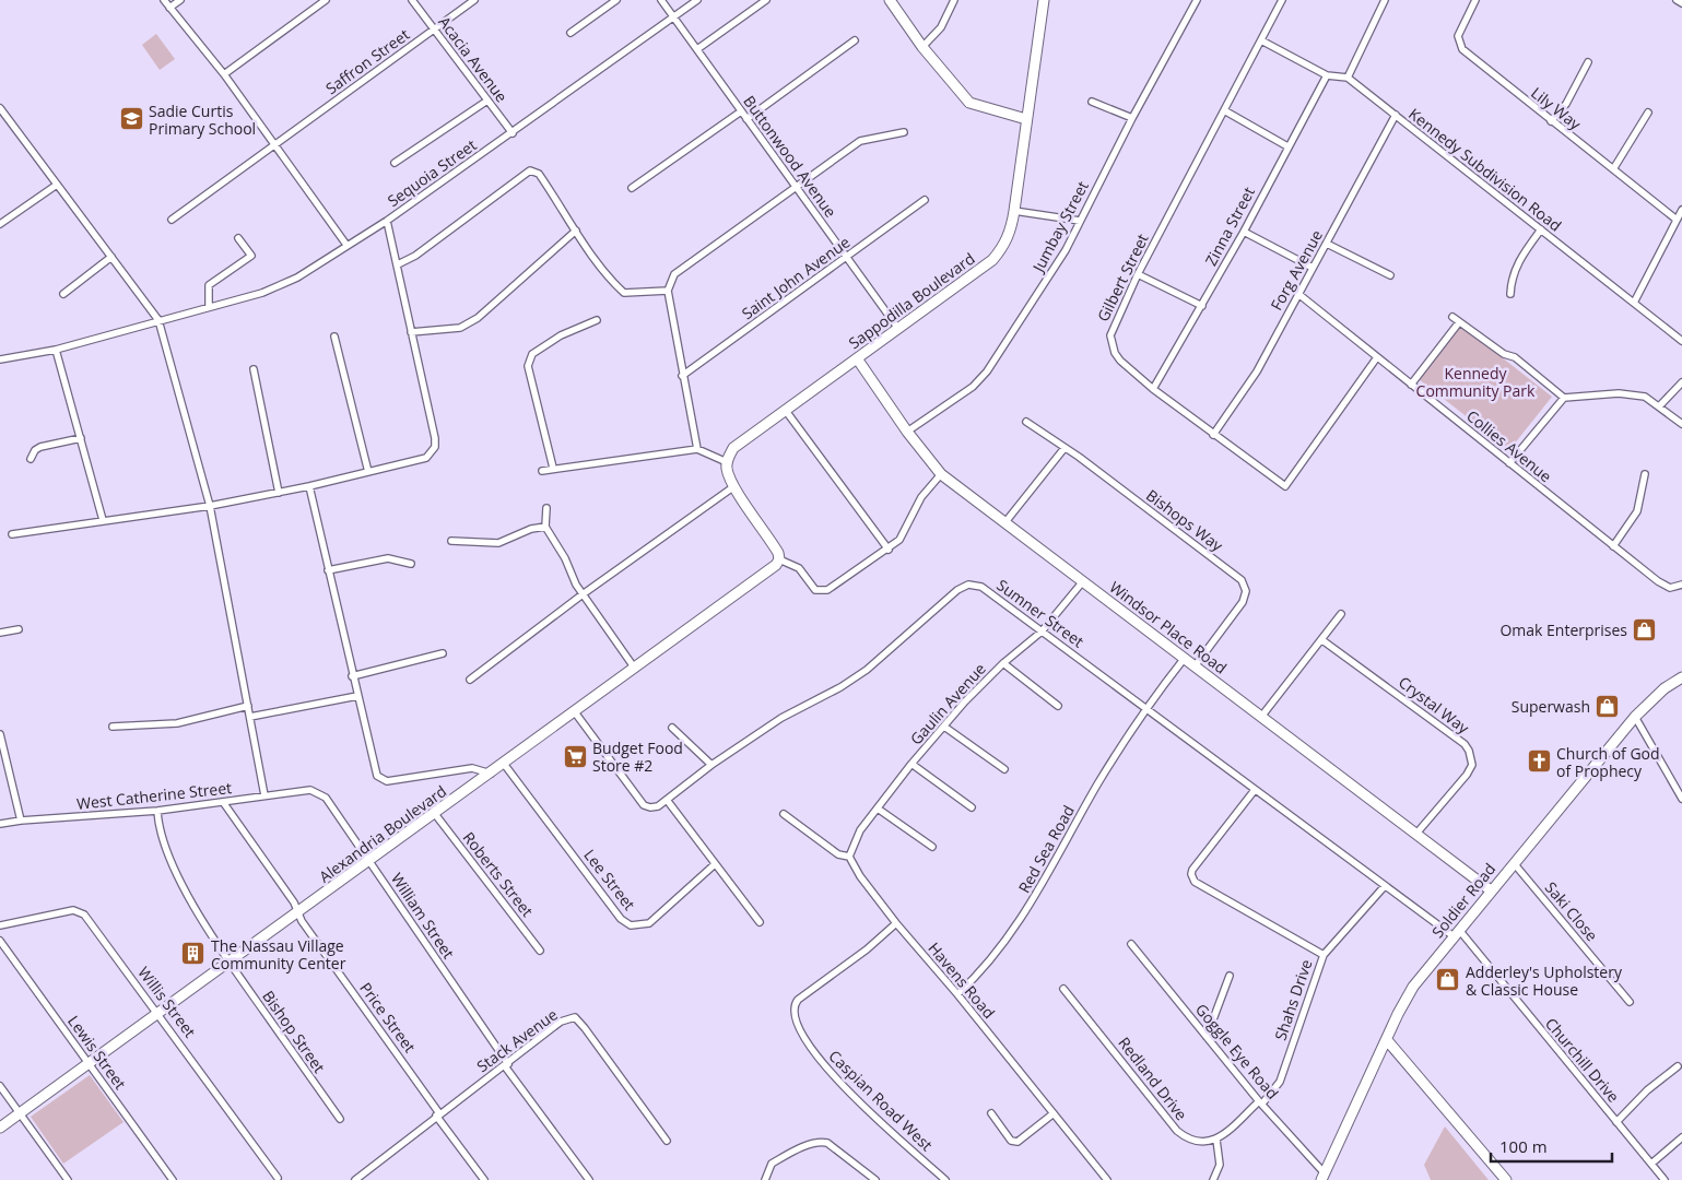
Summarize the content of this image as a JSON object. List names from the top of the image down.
{
  "streets": {
    "street": [
      "Acacia Avenue",
      "Saffron Street",
      "Lily Way",
      "Buttonwood Avenue",
      "Kennedy Subdivision Road",
      "Sequoia Street",
      "Jumbay Street",
      "Zinna Street",
      "Forg Avenue",
      "Saint John Avenue",
      "Gilbert Street",
      "Sappodilla Boulevard",
      "Collies Avenue",
      "Bishops Way",
      "Sumner Street",
      "Windsor Place Road",
      "Gaulin Avenue",
      "Crystal Way",
      "West Catherine Street",
      "Alexandria Boulevard",
      "Red Sea Road",
      "Roberts Street",
      "Lee Street",
      "Soldier Road",
      "Saki Close",
      "William Street",
      "Havens Road",
      "Shahs Drive",
      "Willis Street",
      "Price Street",
      "Bishop Street",
      "Stack Avenue",
      "Goggle Eye Road",
      "Lewis Street",
      "Churchill Drive",
      "Redland Drive",
      "Caspian Road West"
    ]
  },
  "crossings": [
    ["Acacia Avenue", "Saffron Street"],
    ["Acacia Avenue", "Sequoia Street"],
    ["Buttonwood Avenue", "Sequoia Street"],
    ["Buttonwood Avenue", "Saint John Avenue"],
    ["Buttonwood Avenue", "Sappodilla Boulevard"],
    ["Kennedy Subdivision Road", "Zinna Street"],
    ["Kennedy Subdivision Road", "Forg Avenue"],
    ["Kennedy Subdivision Road", "Gilbert Street"],
    ["Jumbay Street", "Windsor Place Road"],
    ["Zinna Street", "Gilbert Street"],
    ["Forg Avenue", "Gilbert Street"],
    ["Forg Avenue", "Collies Avenue"],
    ["Gilbert Street", "Collies Avenue"],
    ["Sappodilla Boulevard", "Windsor Place Road"],
    ["Bishops Way", "Windsor Place Road"],
    ["Sumner Street", "Gaulin Avenue"],
    ["Sumner Street", "Alexandria Boulevard"],
    ["Sumner Street", "Red Sea Road"],
    ["Sumner Street", "Soldier Road"],
    ["Sumner Street", "Shahs Drive"],
    ["Sumner Street", "Churchill Drive"],
    ["Windsor Place Road", "Gaulin Avenue"],
    ["Windsor Place Road", "Crystal Way"],
    ["Windsor Place Road", "Red Sea Road"],
    ["Windsor Place Road", "Soldier Road"],
    ["Gaulin Avenue", "Havens Road"],
    ["West Catherine Street", "William Street"],
    ["West Catherine Street", "Price Street"],
    ["West Catherine Street", "Bishop Street"],
    ["Alexandria Boulevard", "Roberts Street"],
    ["Alexandria Boulevard", "Lee Street"],
    ["Alexandria Boulevard", "William Street"],
    ["Alexandria Boulevard", "Willis Street"],
    ["Alexandria Boulevard", "Price Street"],
    ["Alexandria Boulevard", "Bishop Street"],
    ["Alexandria Boulevard", "Lewis Street"],
    ["Red Sea Road", "Havens Road"],
    ["Soldier Road", "Saki Close"],
    ["Soldier Road", "Goggle Eye Road"],
    ["Soldier Road", "Churchill Drive"],
    ["William Street", "Stack Avenue"],
    ["Havens Road", "Caspian Road West"],
    ["Shahs Drive", "Goggle Eye Road"],
    ["Price Street", "Stack Avenue"]
  ],
  "parks": ["Kennedy Community Park"],
  "places": {
    "school or university": ["Sadie Curtis Primary School"],
    "shop": ["Omak Enterprises", "Superwash", "Adderley's Upholstery & Classic House"],
    "supermarket": ["Budget Food Store #2"],
    "church": ["Church of God of Prophecy"],
    "building": ["The Nassau Village Community Center"]
  },
  "scale_bar": "100 m"
}
